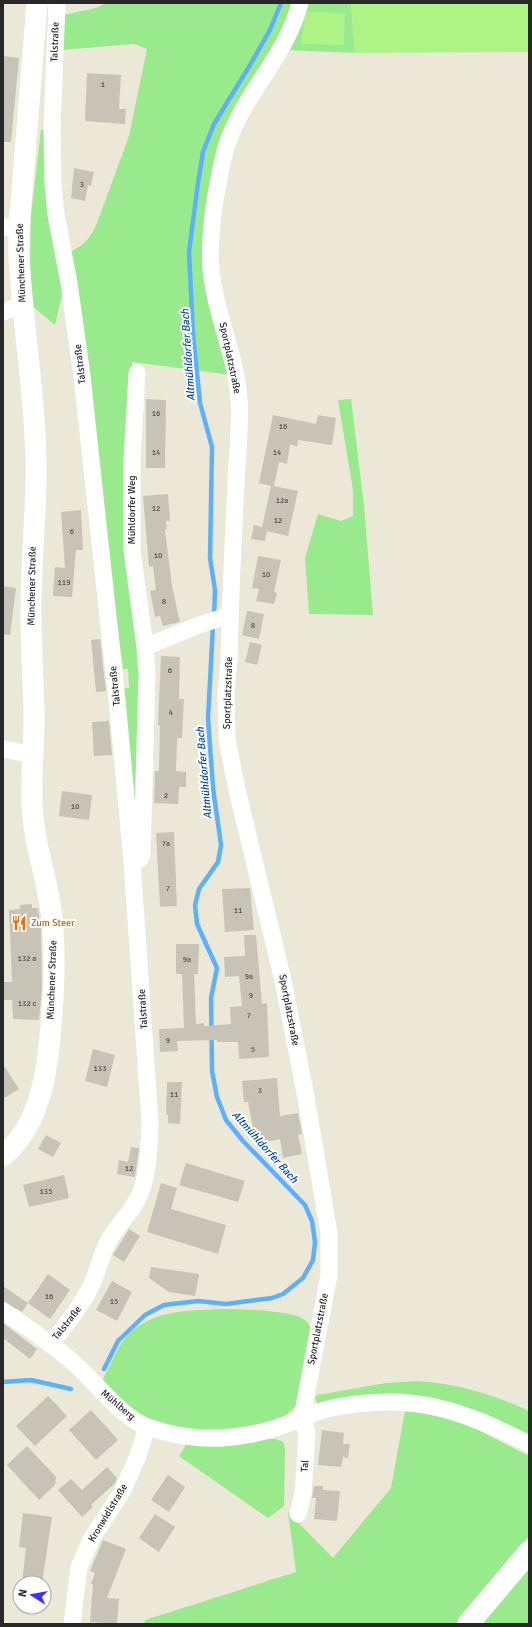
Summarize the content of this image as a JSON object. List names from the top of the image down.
{
  "streets": {
    "street": [
      "Talstraße",
      "Münchener Straße",
      "Sportplatzstraße",
      "Mühldorfer Weg",
      "Mühlberg",
      "Tal",
      "Kronwidlstraße"
    ]
  },
  "crossings": [
    ["Talstraße", "Mühldorfer Weg"],
    ["Talstraße", "Mühlberg"],
    ["Sportplatzstraße", "Mühlberg"],
    ["Sportplatzstraße", "Tal"],
    ["Mühlberg", "Tal"],
    ["Mühlberg", "Kronwidlstraße"]
  ],
  "water": ["Altmühldorfer Bach"],
  "places": {
    "restaurant": ["Zum Steer"]
  },
  "house_numbers": [
    "1",
    "3",
    "16",
    "16",
    "14",
    "14",
    "12a",
    "12",
    "12",
    "6",
    "10",
    "10",
    "119",
    "8",
    "8",
    "6",
    "4",
    "2",
    "10",
    "7a",
    "7",
    "11",
    "132 a",
    "9a",
    "9a",
    "9",
    "132 c",
    "7",
    "9",
    "5",
    "133",
    "3",
    "11",
    "12",
    "135",
    "16",
    "15"
  ],
  "north": "left"
}
